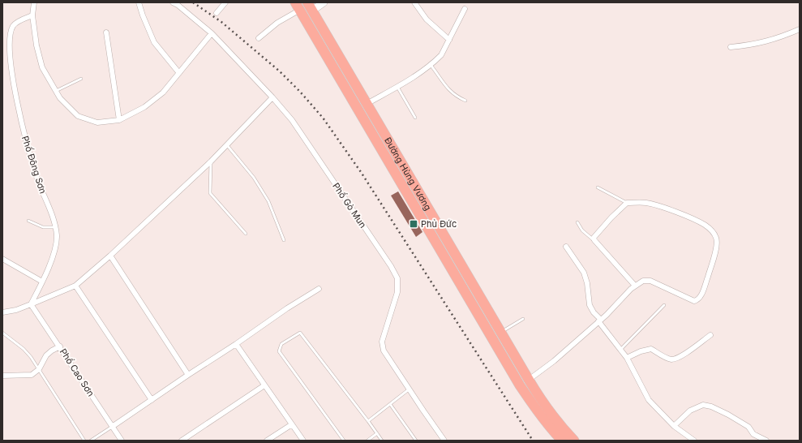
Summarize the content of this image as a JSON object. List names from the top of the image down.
{
  "streets": {
    "highway": ["Đường Hùng Vương"],
    "street": ["Phố Đông Sơn", "Phố Gò Mun", "Phố Cao Sơn"]
  },
  "crossings": [
    ["Phố Đông Sơn", "Phố Cao Sơn"]
  ],
  "places": {
    "transit": ["Phủ Đức"]
  }
}
